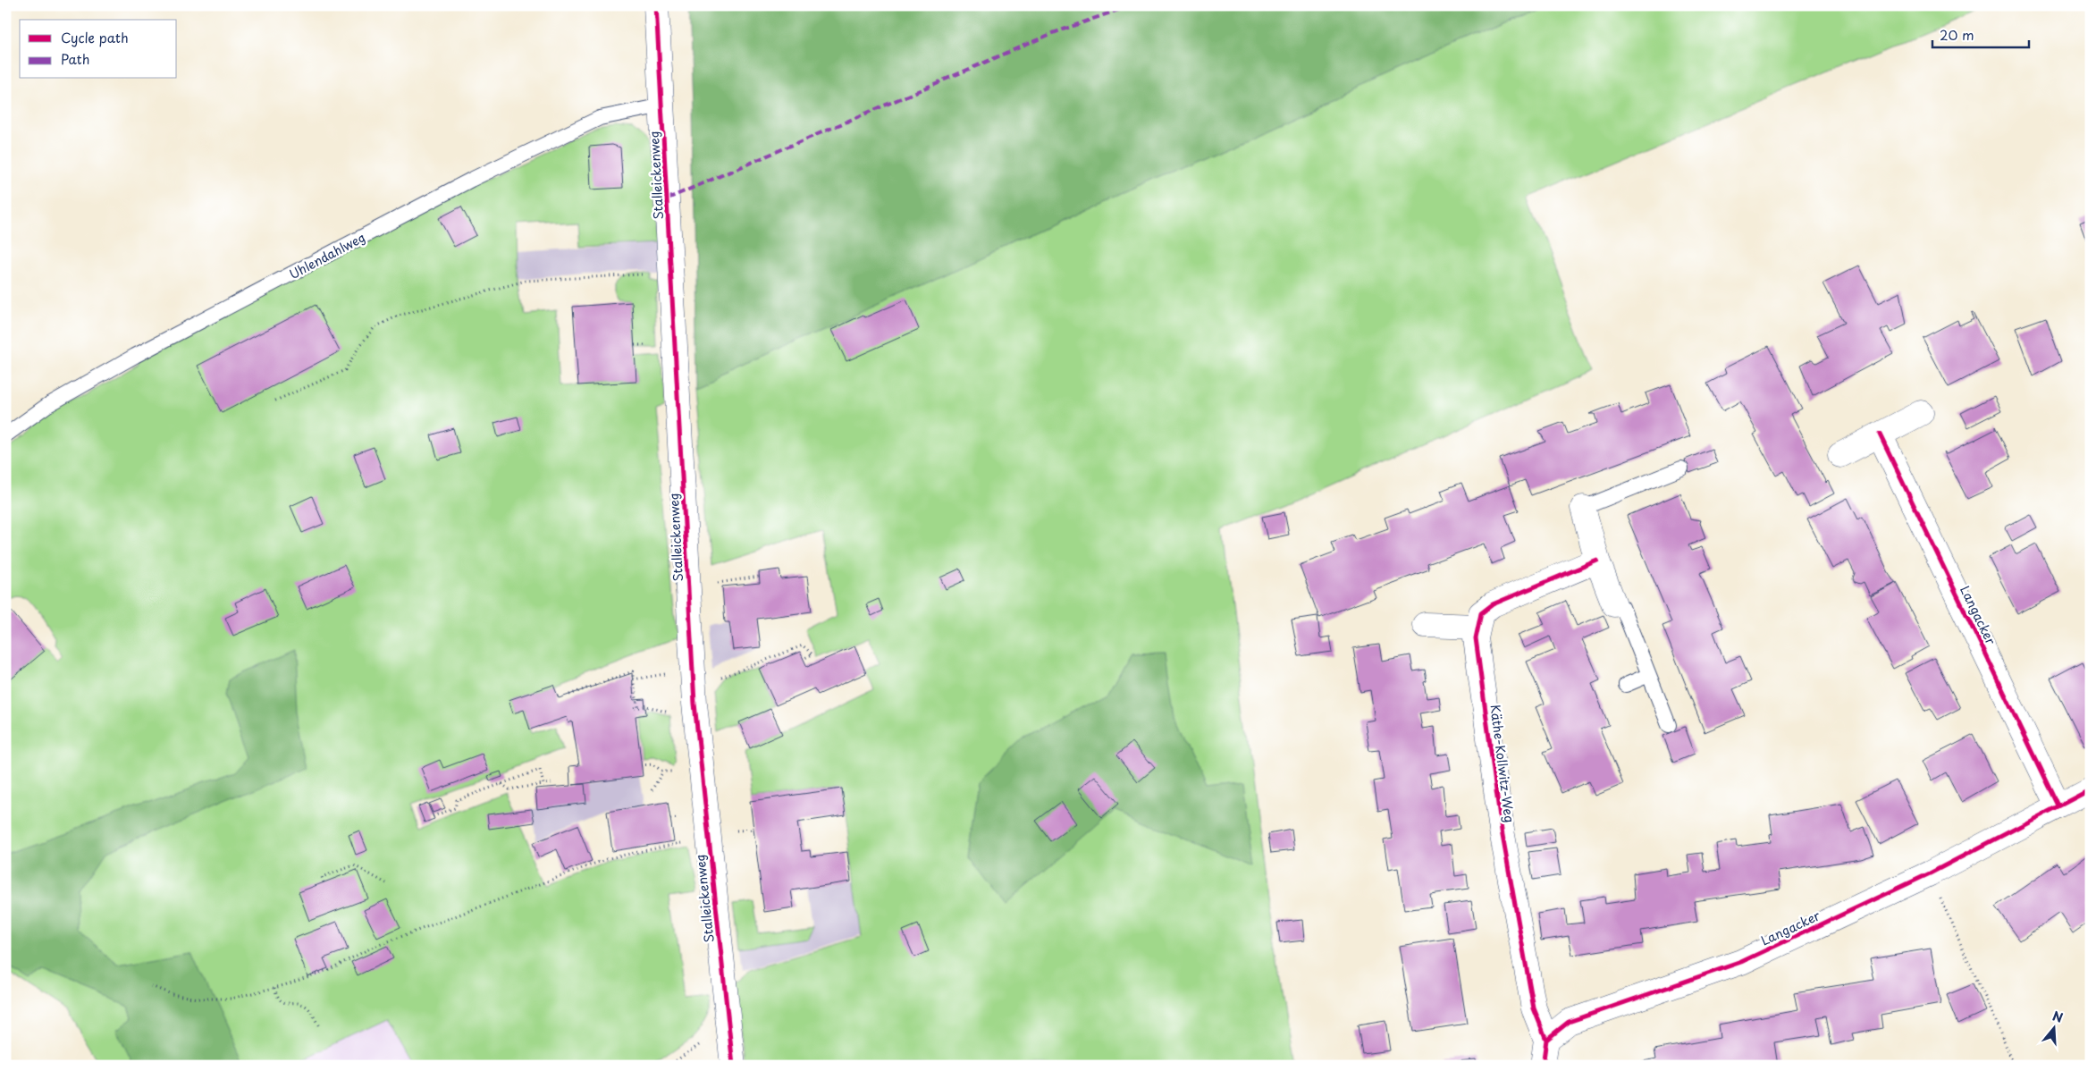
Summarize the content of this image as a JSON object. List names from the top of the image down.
{
  "streets": {
    "street": ["Stalleickenweg", "Langacker", "Käthe-Kollwitz-Weg"],
    "lane": ["Uhlendahlweg"]
  },
  "crossings": [
    ["Stalleickenweg", "Uhlendahlweg"],
    ["Langacker", "Käthe-Kollwitz-Weg"]
  ],
  "legend": ["Cycle path", "Path"],
  "scale_bar": "20 m",
  "north": "top"
}
